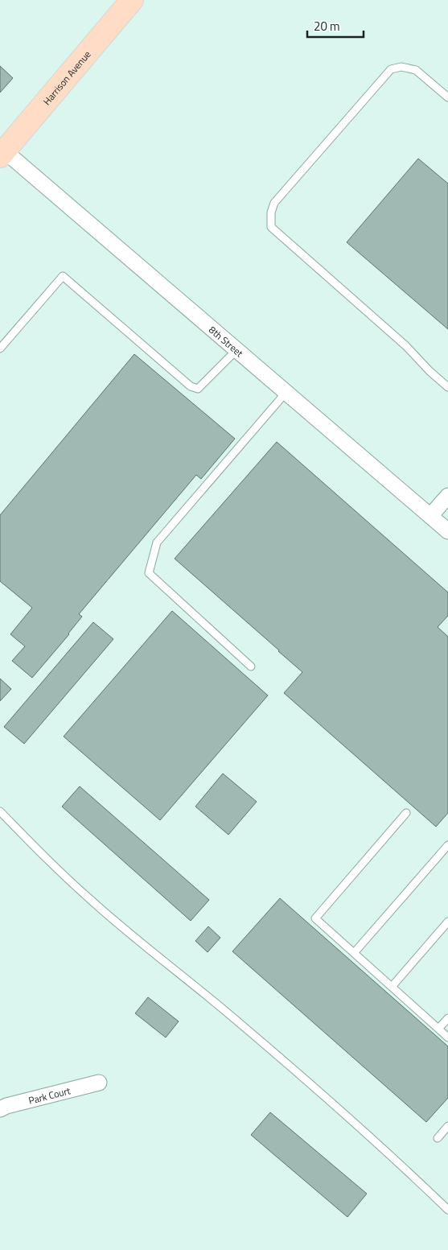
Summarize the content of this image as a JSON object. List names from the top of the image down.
{
  "streets": {
    "main road": ["Harrison Avenue"],
    "street": ["8th Street", "Park Court"]
  },
  "crossings": [
    ["Harrison Avenue", "8th Street"]
  ],
  "scale_bar": "20 m"
}
